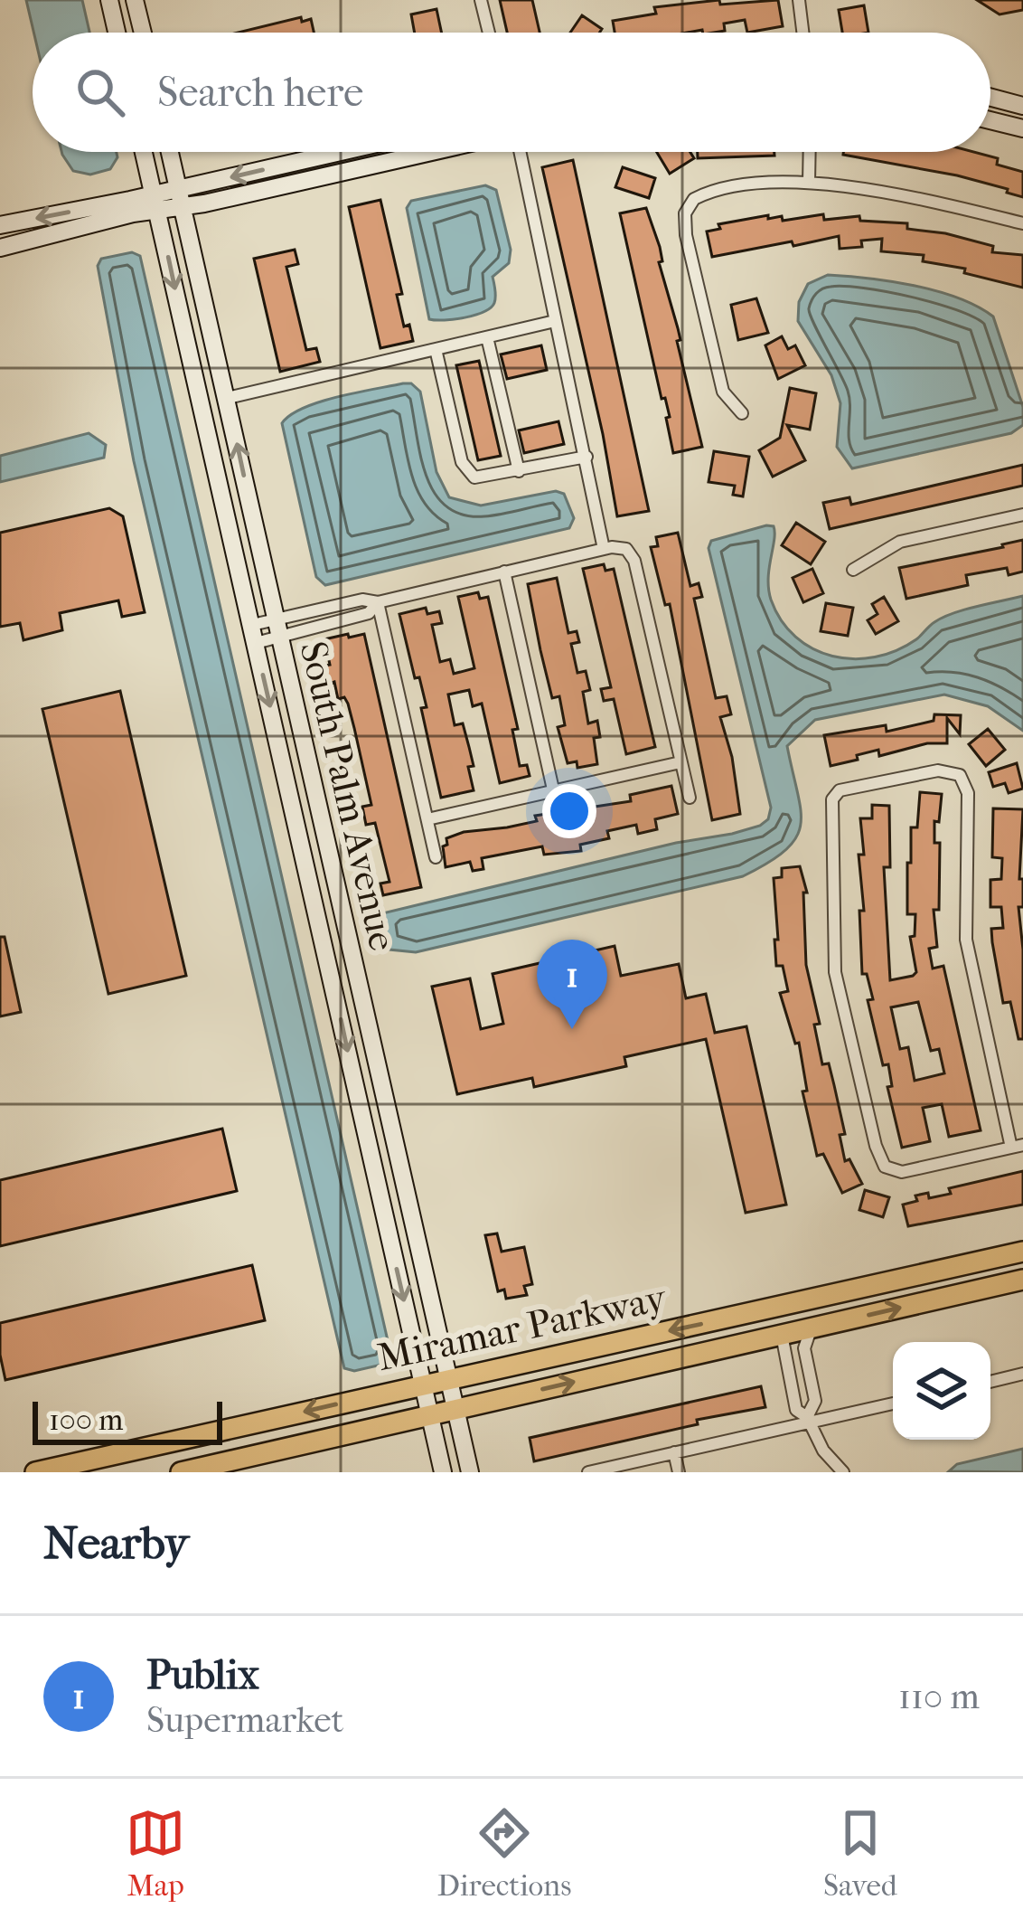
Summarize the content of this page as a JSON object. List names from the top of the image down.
{
  "streets": {
    "main road": ["South Palm Avenue", "Miramar Parkway"]
  },
  "crossings": [
    ["South Palm Avenue", "Miramar Parkway"]
  ],
  "scale_bar": "100 m",
  "page": {
    "search": "Search here",
    "pins": "1",
    "scale": "100 m",
    "heading": "Nearby",
    "list": [
      {
        "mark": "1",
        "name": "Publix",
        "note": "Supermarket",
        "value": "110 m"
      }
    ],
    "nav": ["Map", "Directions", "Saved"]
  }
}
